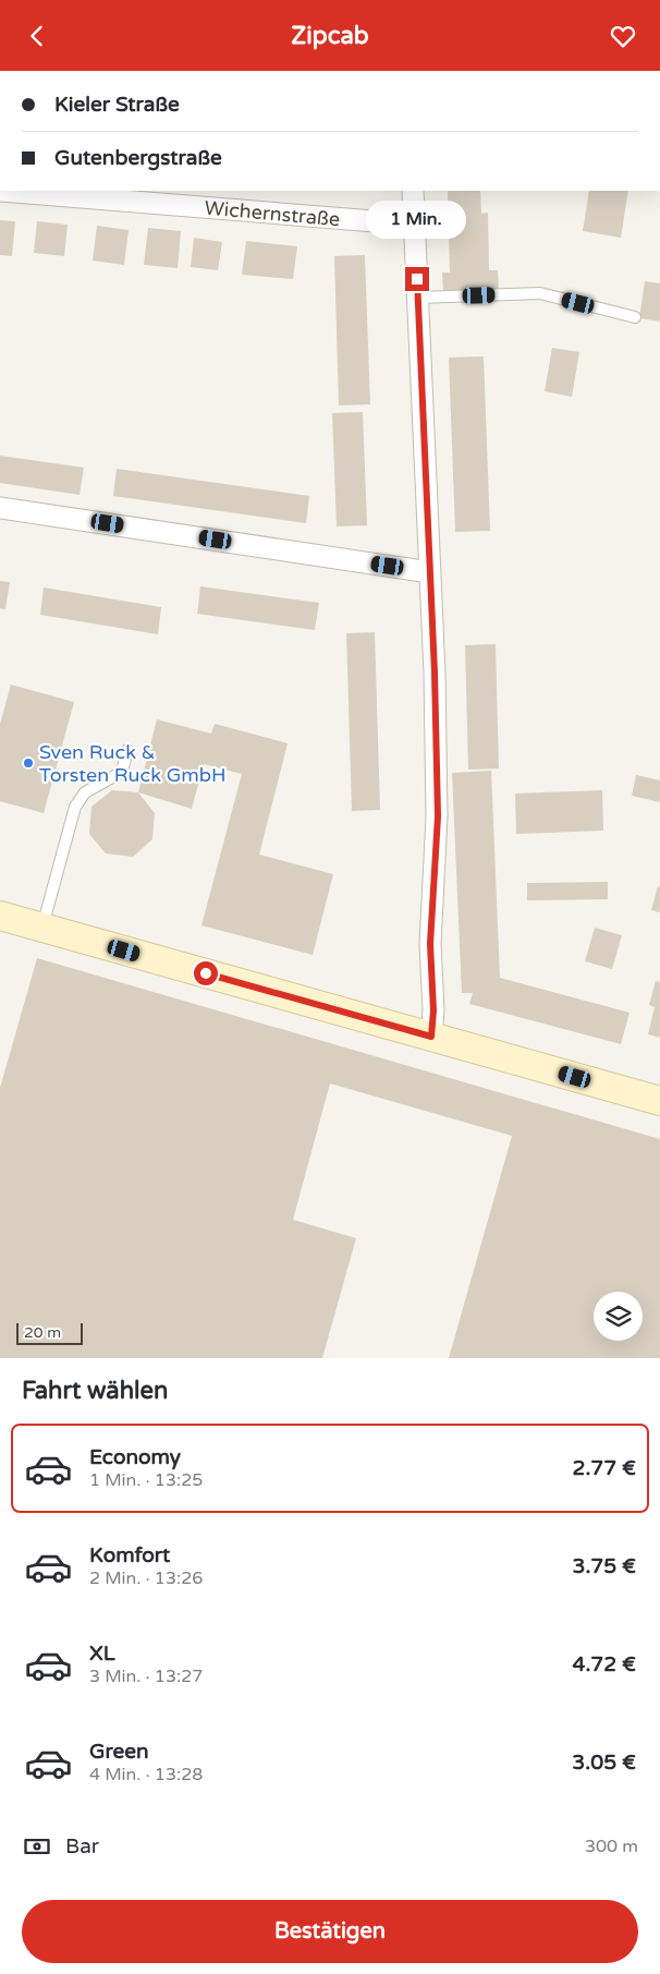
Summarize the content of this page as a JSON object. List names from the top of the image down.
{
  "streets": {
    "street": ["Wichernstraße"]
  },
  "places": ["Sven Ruck & Torsten Ruck GmbH"],
  "scale_bar": "20 m",
  "page": {
    "header": "Zipcab",
    "banner": ["Kieler Straße", "Gutenbergstraße"],
    "bubble": "1 Min.",
    "scale": "20 m",
    "heading": "Fahrt wählen",
    "list": [
      {
        "name": "Economy",
        "note": "1 Min. · 13:25",
        "value": "2.77 €"
      },
      {
        "name": "Komfort",
        "note": "2 Min. · 13:26",
        "value": "3.75 €"
      },
      {
        "name": "XL",
        "note": "3 Min. · 13:27",
        "value": "4.72 €"
      },
      {
        "name": "Green",
        "note": "4 Min. · 13:28",
        "value": "3.05 €"
      }
    ],
    "pay": ["Bar", "300 m"],
    "buttons": "Bestätigen"
  }
}
